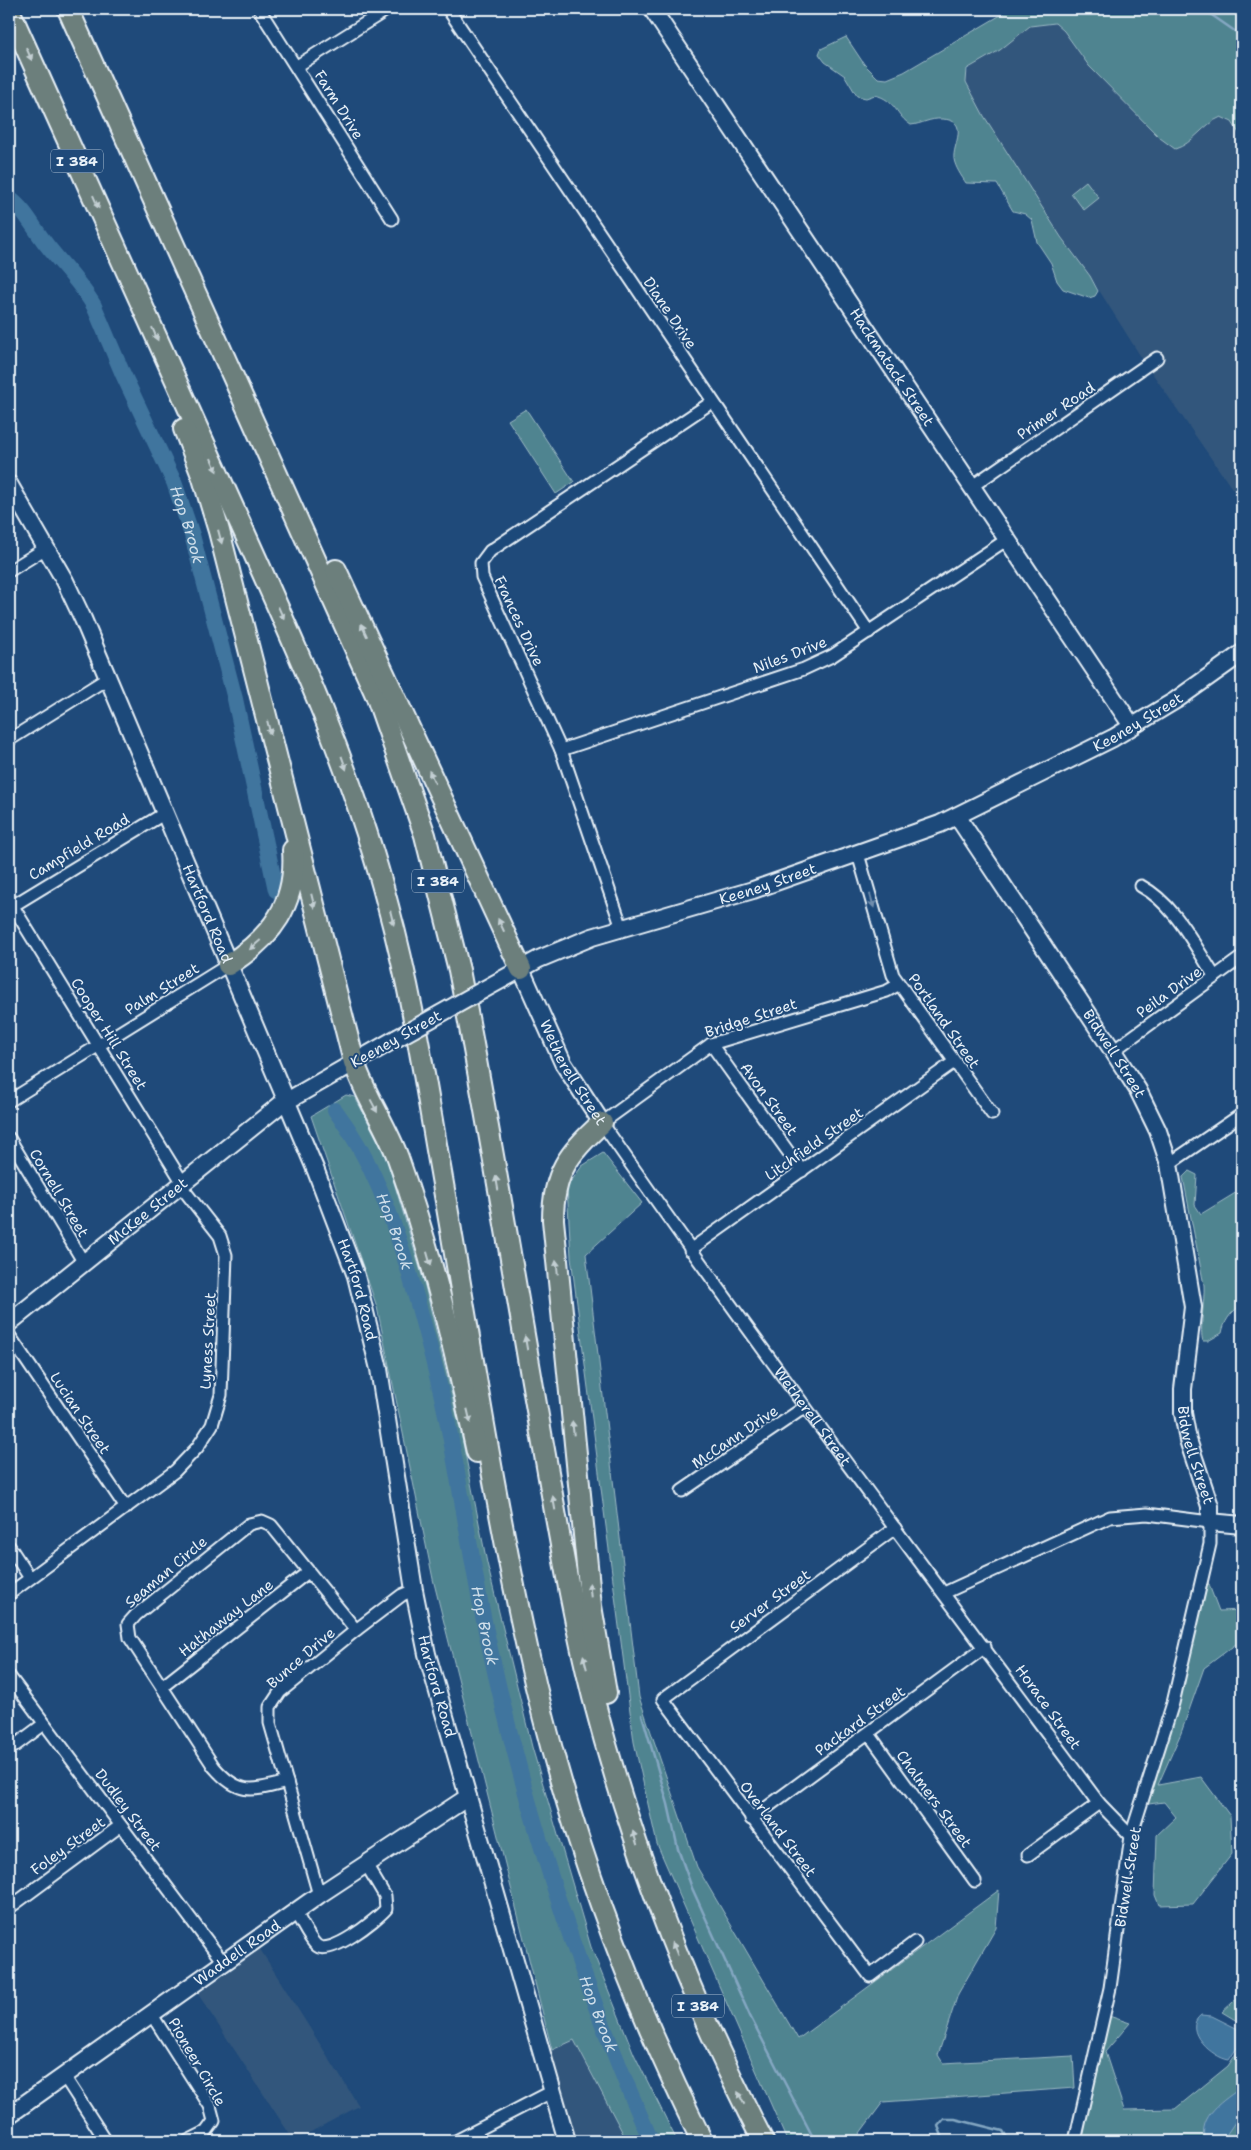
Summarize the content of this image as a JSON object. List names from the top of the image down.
{
  "streets": {
    "highway": ["I 384"],
    "main road": [
      "Hackmatack Street",
      "Keeney Street",
      "Hartford Road",
      "Bidwell Street",
      "Wetherell Street",
      "McKee Street",
      "Waddell Road"
    ],
    "street": [
      "Farm Drive",
      "Diane Drive",
      "Primer Road",
      "Frances Drive",
      "Niles Drive",
      "Campfield Road",
      "Palm Street",
      "Peila Drive",
      "Bridge Street",
      "Portland Street",
      "Cooper Hill Street",
      "Avon Street",
      "Litchfield Street",
      "Cornell Street",
      "Lyness Street",
      "Lucian Street",
      "McCann Drive",
      "Seaman Circle",
      "Server Street",
      "Hathaway Lane",
      "Bunce Drive",
      "Horace Street",
      "Packard Street",
      "Chalmers Street",
      "Dudley Street",
      "Overland Street",
      "Foley Street",
      "Pioneer Circle"
    ]
  },
  "crossings": [
    ["Diane Drive", "Frances Drive"],
    ["Diane Drive", "Niles Drive"],
    ["Hackmatack Street", "Primer Road"],
    ["Hackmatack Street", "Niles Drive"],
    ["Hackmatack Street", "Keeney Street"],
    ["Frances Drive", "Niles Drive"],
    ["Frances Drive", "Keeney Street"],
    ["Keeney Street", "Hartford Road"],
    ["Keeney Street", "Portland Street"],
    ["Keeney Street", "Bidwell Street"],
    ["Keeney Street", "Wetherell Street"],
    ["Keeney Street", "McKee Street"],
    ["Campfield Road", "Hartford Road"],
    ["Campfield Road", "Cooper Hill Street"],
    ["Hartford Road", "Palm Street"],
    ["Hartford Road", "McKee Street"],
    ["Hartford Road", "Bunce Drive"],
    ["Hartford Road", "Waddell Road"],
    ["Palm Street", "Cooper Hill Street"],
    ["Peila Drive", "Bidwell Street"],
    ["Bridge Street", "Portland Street"],
    ["Bridge Street", "Wetherell Street"],
    ["Bridge Street", "Avon Street"],
    ["Portland Street", "Litchfield Street"],
    ["Cooper Hill Street", "McKee Street"],
    ["Cooper Hill Street", "Lyness Street"],
    ["Bidwell Street", "Horace Street"],
    ["Wetherell Street", "Litchfield Street"],
    ["Wetherell Street", "McCann Drive"],
    ["Wetherell Street", "Server Street"],
    ["Wetherell Street", "Horace Street"],
    ["Avon Street", "Litchfield Street"],
    ["Cornell Street", "McKee Street"],
    ["McKee Street", "Lyness Street"],
    ["Lyness Street", "Lucian Street"],
    ["Seaman Circle", "Hathaway Lane"],
    ["Seaman Circle", "Bunce Drive"],
    ["Server Street", "Overland Street"],
    ["Bunce Drive", "Waddell Road"],
    ["Horace Street", "Packard Street"],
    ["Packard Street", "Chalmers Street"],
    ["Packard Street", "Overland Street"],
    ["Dudley Street", "Foley Street"],
    ["Dudley Street", "Waddell Road"],
    ["Waddell Road", "Pioneer Circle"]
  ],
  "one_way": ["Portland Street"],
  "water": ["Hop Brook"]
}
